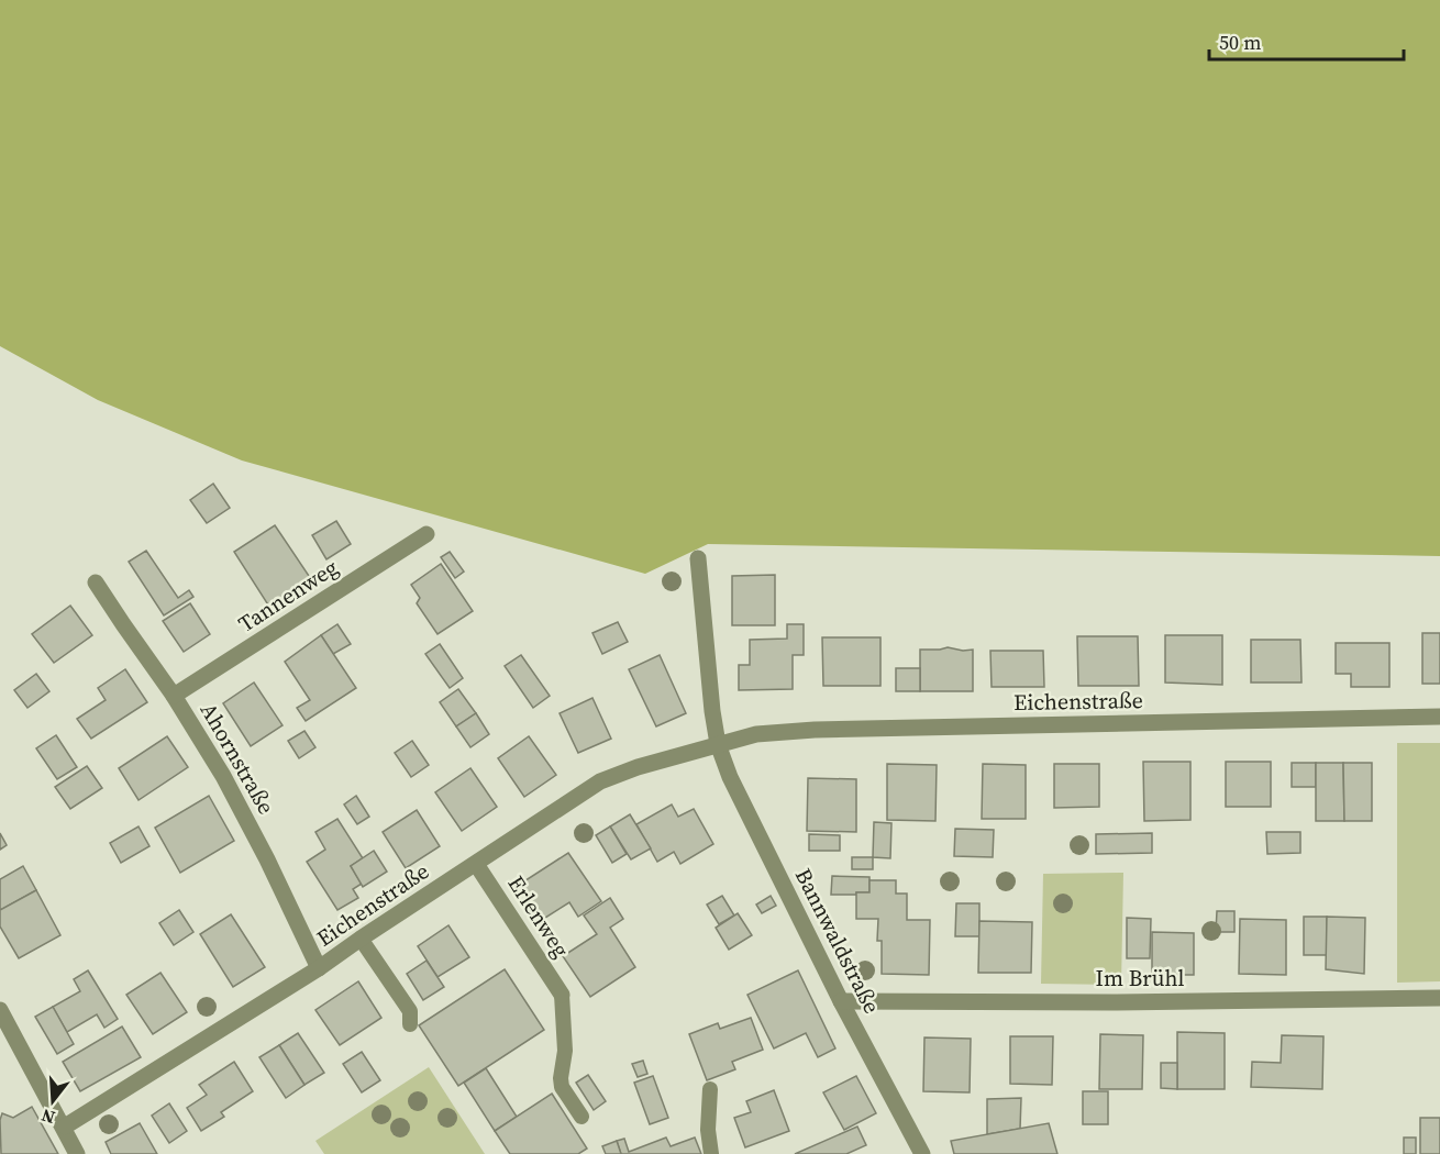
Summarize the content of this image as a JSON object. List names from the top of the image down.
{
  "streets": {
    "street": [
      "Tannenweg",
      "Eichenstraße",
      "Ahornstraße",
      "Erlenweg",
      "Bannwaldstraße",
      "Im Brühl"
    ]
  },
  "crossings": [
    ["Tannenweg", "Ahornstraße"],
    ["Eichenstraße", "Ahornstraße"],
    ["Eichenstraße", "Erlenweg"],
    ["Eichenstraße", "Bannwaldstraße"],
    ["Bannwaldstraße", "Im Brühl"]
  ],
  "scale_bar": "50 m",
  "north": "bottom"
}
